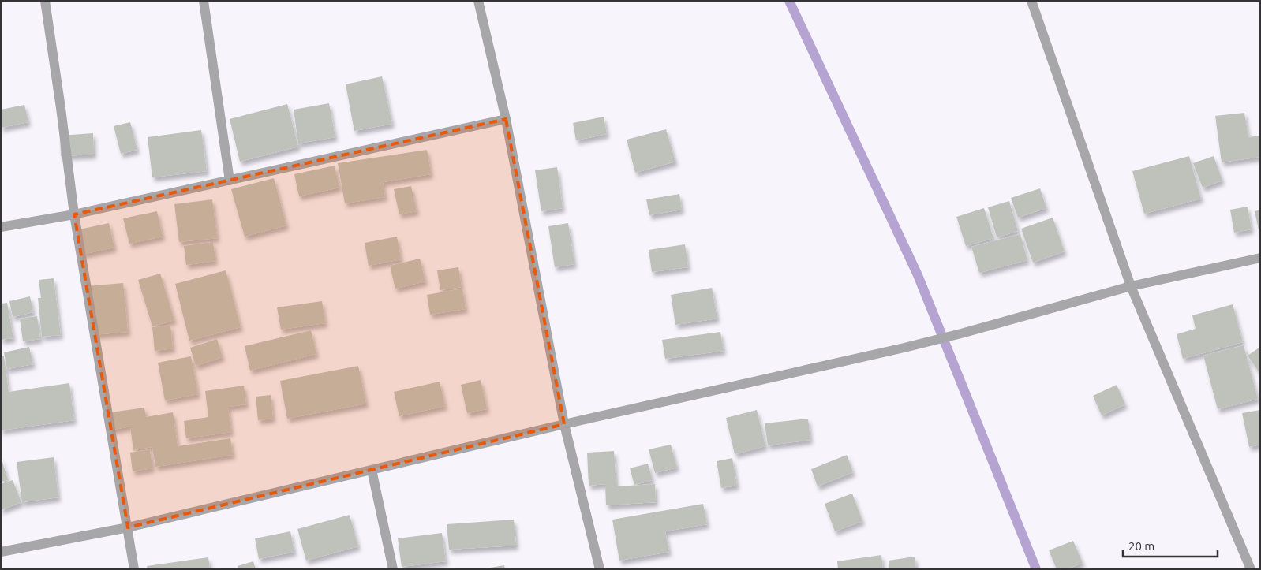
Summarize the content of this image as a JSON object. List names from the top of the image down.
{
  "scale_bar": "20 m"
}
